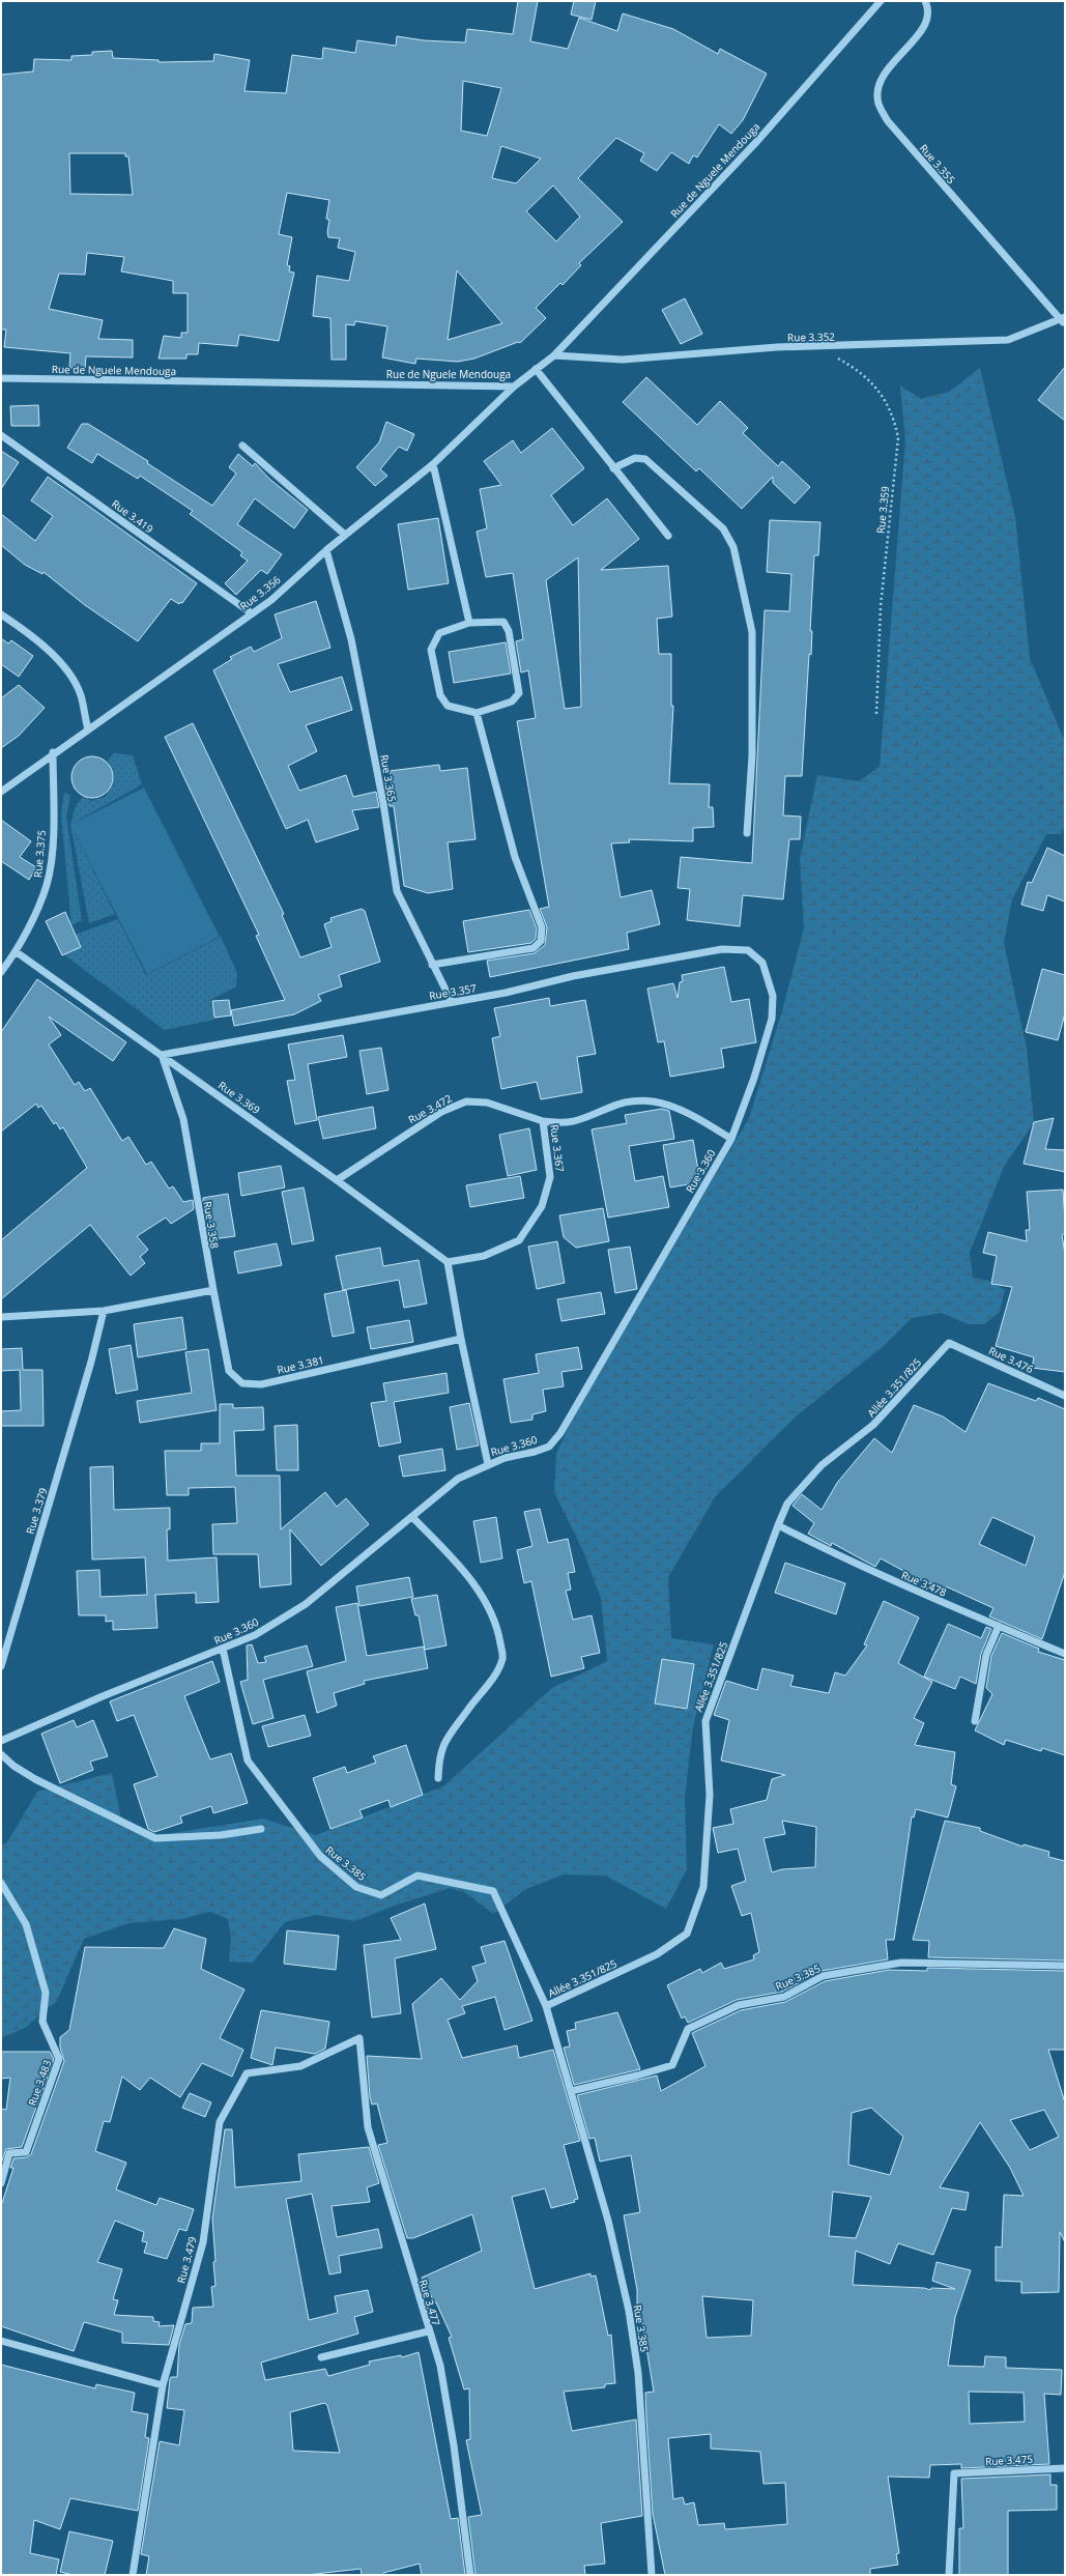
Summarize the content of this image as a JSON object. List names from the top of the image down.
{
  "streets": {
    "street": [
      "Rue 3.355",
      "Rue de Nguele Mendouga",
      "Rue 3.352",
      "Rue 3.419",
      "Rue 3.356",
      "Rue 3.365",
      "Rue 3.375",
      "Rue 3.357",
      "Rue 3.369",
      "Rue 3.472",
      "Rue 3.367",
      "Rue 3.360",
      "Rue 3.358",
      "Rue 3.476",
      "Rue 3.381",
      "Allée 3.351/825",
      "Rue 3.379",
      "Rue 3.478",
      "Rue 3.385",
      "Rue 3.483",
      "Rue 3.479",
      "Rue 3.477",
      "Rue 3.475"
    ],
    "path": ["Rue 3.359"]
  },
  "crossings": [
    ["Rue 3.355", "Rue 3.352"],
    ["Rue de Nguele Mendouga", "Rue 3.352"],
    ["Rue de Nguele Mendouga", "Rue 3.356"],
    ["Rue 3.352", "Rue 3.359"],
    ["Rue 3.419", "Rue 3.356"],
    ["Rue 3.356", "Rue 3.365"],
    ["Rue 3.356", "Rue 3.375"],
    ["Rue 3.365", "Rue 3.357"],
    ["Rue 3.375", "Rue 3.369"],
    ["Rue 3.357", "Rue 3.369"],
    ["Rue 3.357", "Rue 3.360"],
    ["Rue 3.357", "Rue 3.358"],
    ["Rue 3.369", "Rue 3.472"],
    ["Rue 3.369", "Rue 3.367"],
    ["Rue 3.369", "Rue 3.358"],
    ["Rue 3.472", "Rue 3.367"],
    ["Rue 3.367", "Rue 3.360"],
    ["Rue 3.360", "Rue 3.385"],
    ["Rue 3.358", "Rue 3.381"],
    ["Rue 3.476", "Allée 3.351/825"],
    ["Allée 3.351/825", "Rue 3.478"],
    ["Allée 3.351/825", "Rue 3.385"],
    ["Rue 3.479", "Rue 3.477"]
  ]
}
